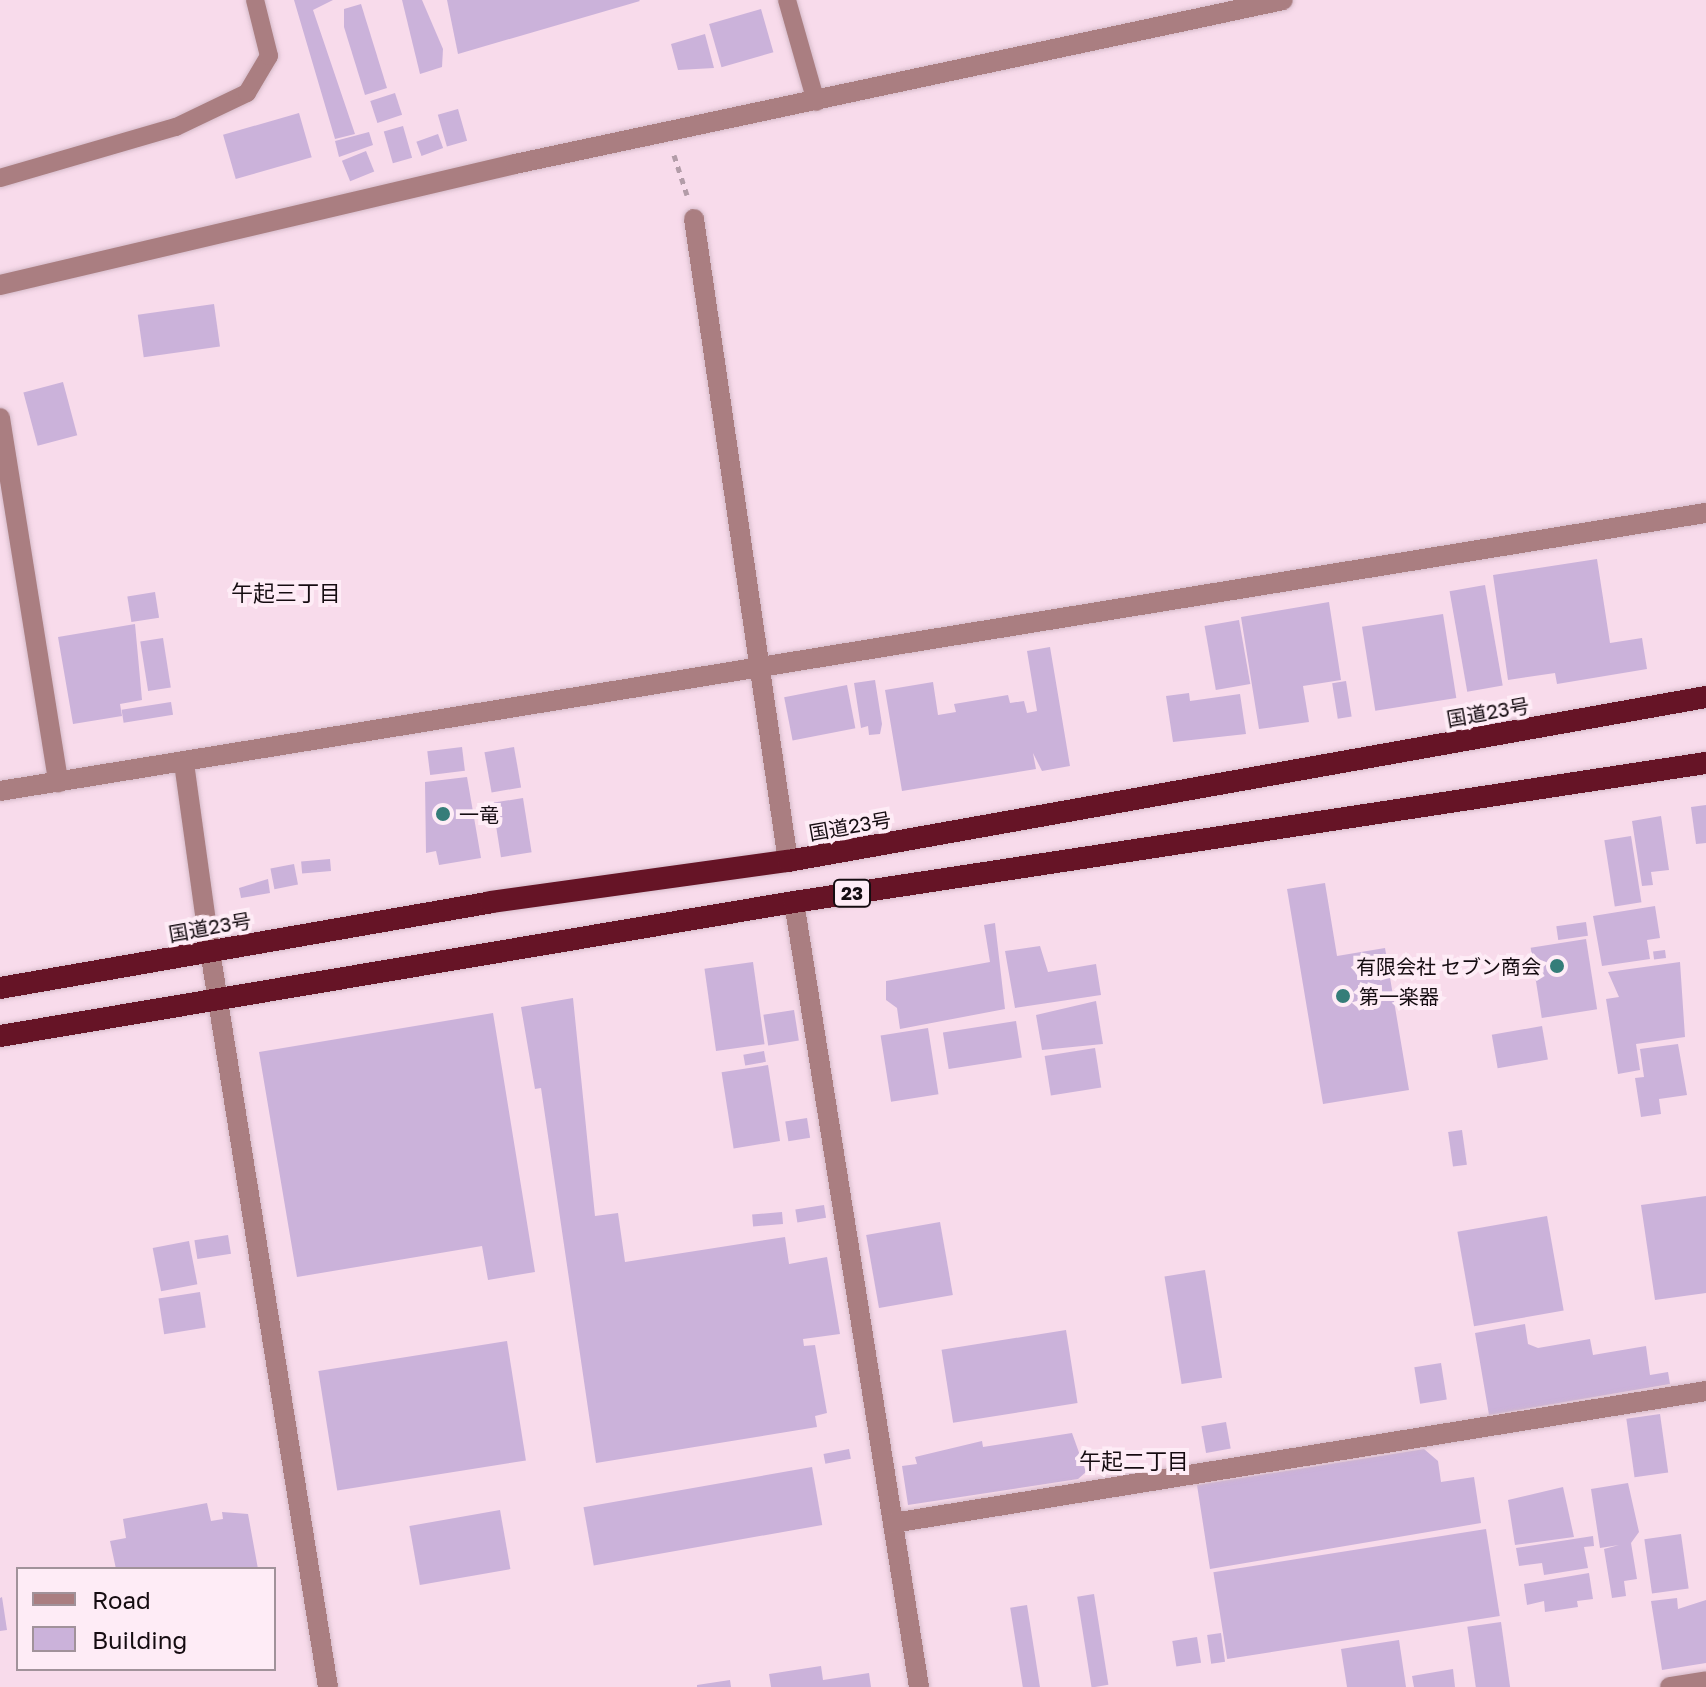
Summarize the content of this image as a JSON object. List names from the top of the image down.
{
  "streets": {
    "highway": ["国道23号", "23"]
  },
  "districts": ["午起三丁目", "午起二丁目"],
  "places": ["一竜", "有限会社 セブン商会", "第一楽器"],
  "legend": ["Road", "Building"]
}
